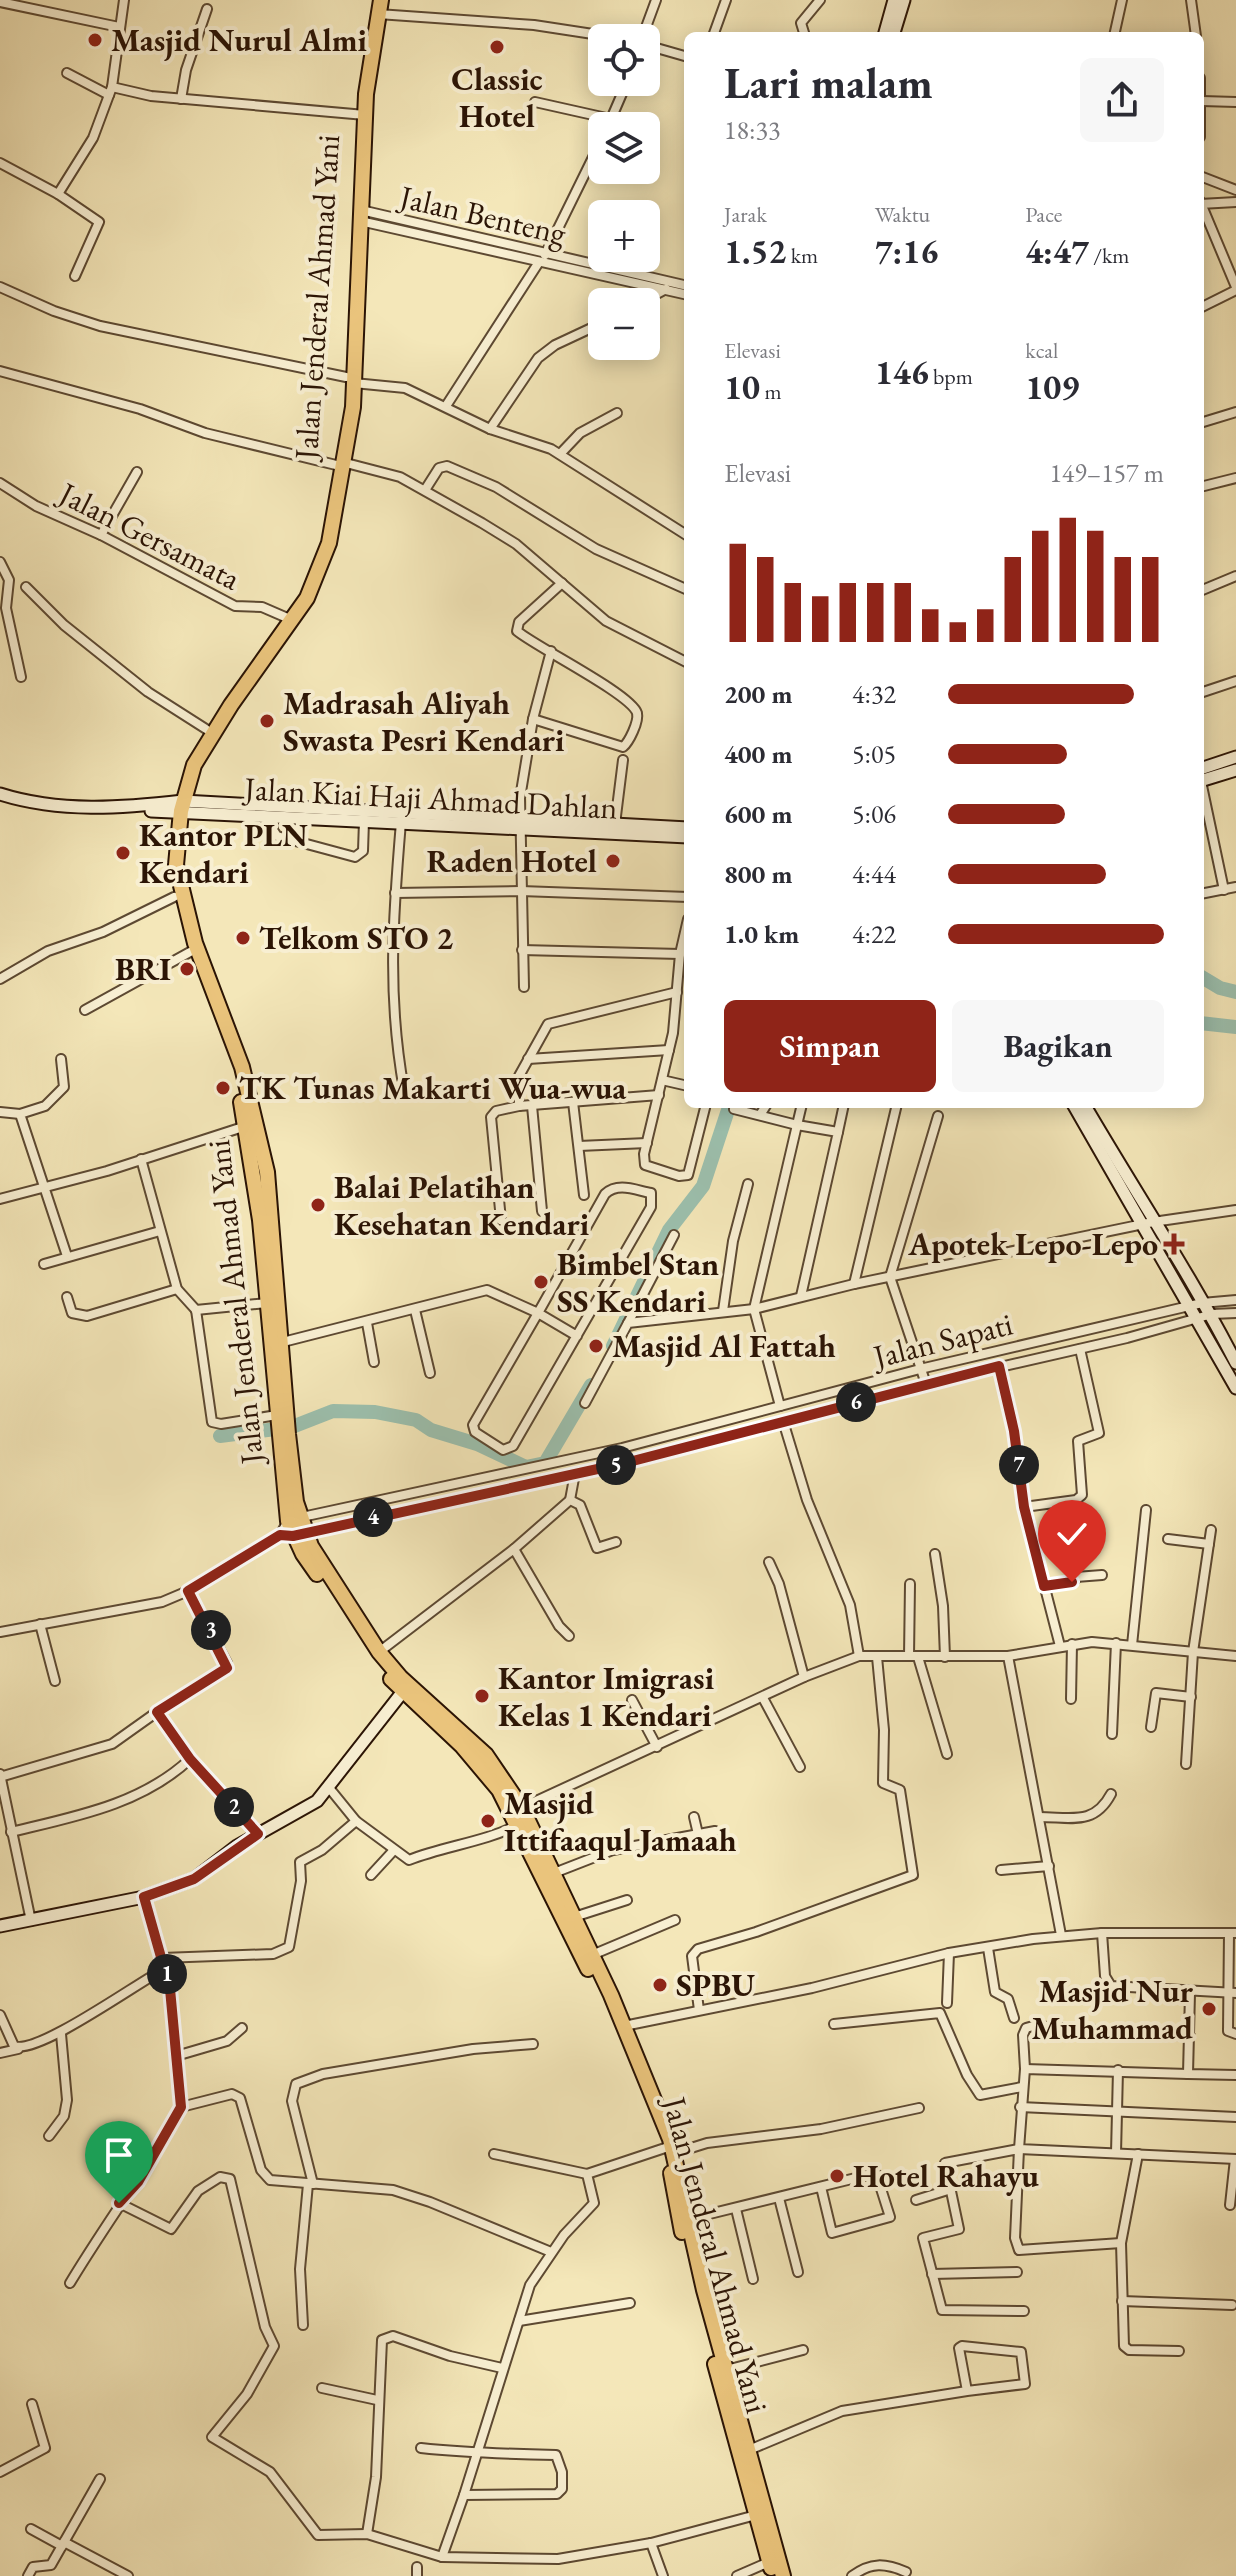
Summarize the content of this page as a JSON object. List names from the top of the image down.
{
  "streets": {
    "highway": ["Jalan Jenderal Ahmad Yani"],
    "main road": ["Jalan Kiai Haji Ahmad Dahlan"],
    "street": ["Jalan Benteng", "Jalan Gersamata", "Jalan Sapati"]
  },
  "crossings": [
    ["Jalan Benteng", "Jalan Jenderal Ahmad Yani"],
    ["Jalan Jenderal Ahmad Yani", "Jalan Gersamata"],
    ["Jalan Jenderal Ahmad Yani", "Jalan Kiai Haji Ahmad Dahlan"],
    ["Jalan Jenderal Ahmad Yani", "Jalan Sapati"]
  ],
  "places": {
    "other": [
      "Masjid Nurul Almi",
      "Classic Hotel",
      "Madrasah Aliyah Swasta Pesri Kendari",
      "Kantor PLN Kendari",
      "Raden Hotel",
      "Telkom STO 2",
      "BRI",
      "TK Tunas Makarti Wua-wua",
      "Balai Pelatihan Kesehatan Kendari",
      "Bimbel Stan SS Kendari",
      "Masjid Al Fattah",
      "Kantor Imigrasi Kelas 1 Kendari",
      "Masjid Ittifaaqul Jamaah",
      "SPBU",
      "Masjid Nur Muhammad",
      "Hotel Rahayu"
    ],
    "health": ["Apotek Lepo-Lepo"]
  },
  "page": {
    "map_buttons": ["+", "−"],
    "heading": ["Lari malam", "18:33"],
    "stats": [
      ["Jarak", "1.52 km"],
      ["Waktu", "7:16"],
      ["Pace", "4:47 /km"],
      ["Elevasi", "10 m"],
      ["146 bpm"],
      ["kcal", "109"]
    ],
    "chart": ["Elevasi", "149–157 m"],
    "list": [
      {
        "name": "200 m",
        "note": "4:32"
      },
      {
        "name": "400 m",
        "note": "5:05"
      },
      {
        "name": "600 m",
        "note": "5:06"
      },
      {
        "name": "800 m",
        "note": "4:44"
      },
      {
        "name": "1.0 km",
        "note": "4:22"
      }
    ],
    "buttons": ["Simpan", "Bagikan"],
    "pins": [
      "6",
      "5",
      "7",
      "4",
      "3",
      "2",
      "1"
    ]
  }
}
